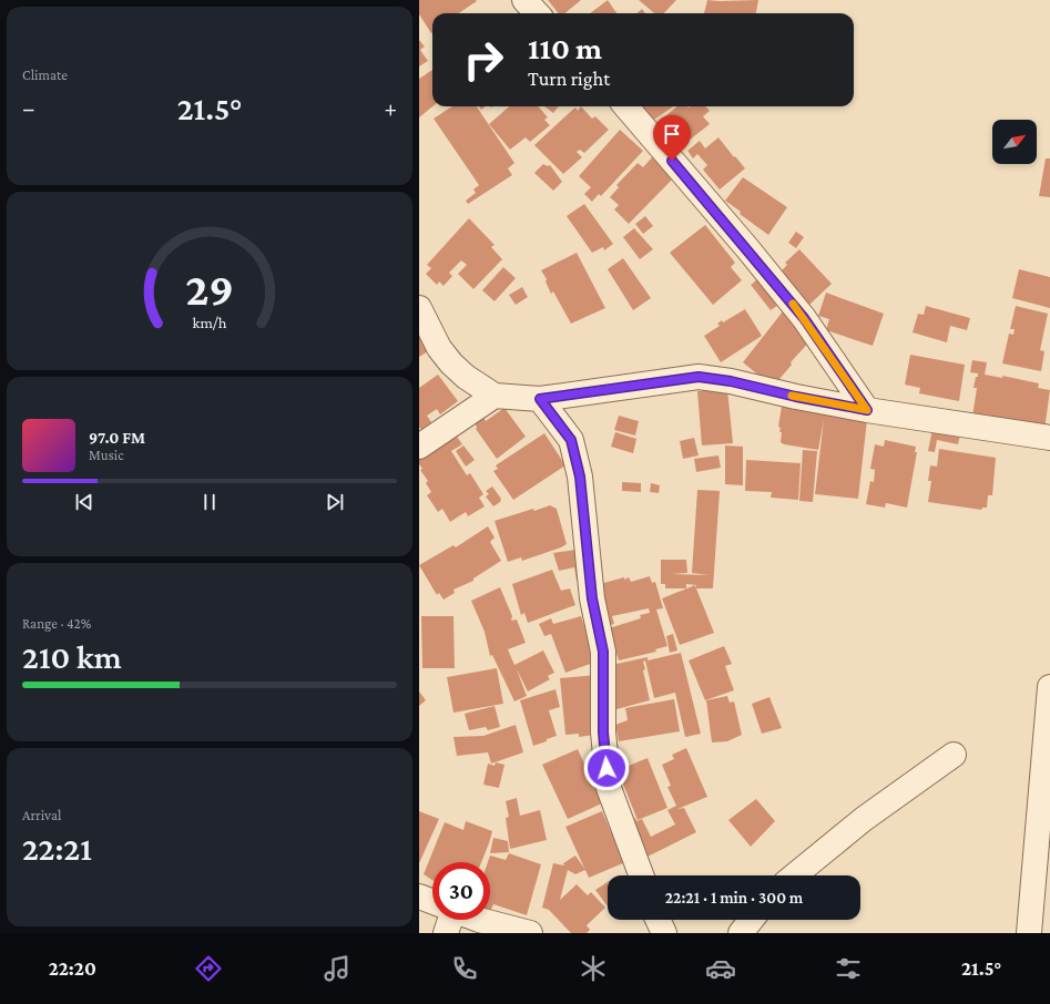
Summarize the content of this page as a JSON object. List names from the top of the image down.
{
  "north": "top right",
  "page": {
    "tile": [
      "Climate",
      ["Range · 42%", "210 km"],
      ["Arrival", "22:21"]
    ],
    "turn": ["110 m", "Turn right"],
    "heat": ["−", "21.5°", "+"],
    "song": ["97.0 FM", "Music"],
    "limit": "30",
    "trip": "22:21 · 1 min · 300 m",
    "tabs": ["22:20", "21.5°"],
    "gauge": ["29", "km/h"]
  }
}
